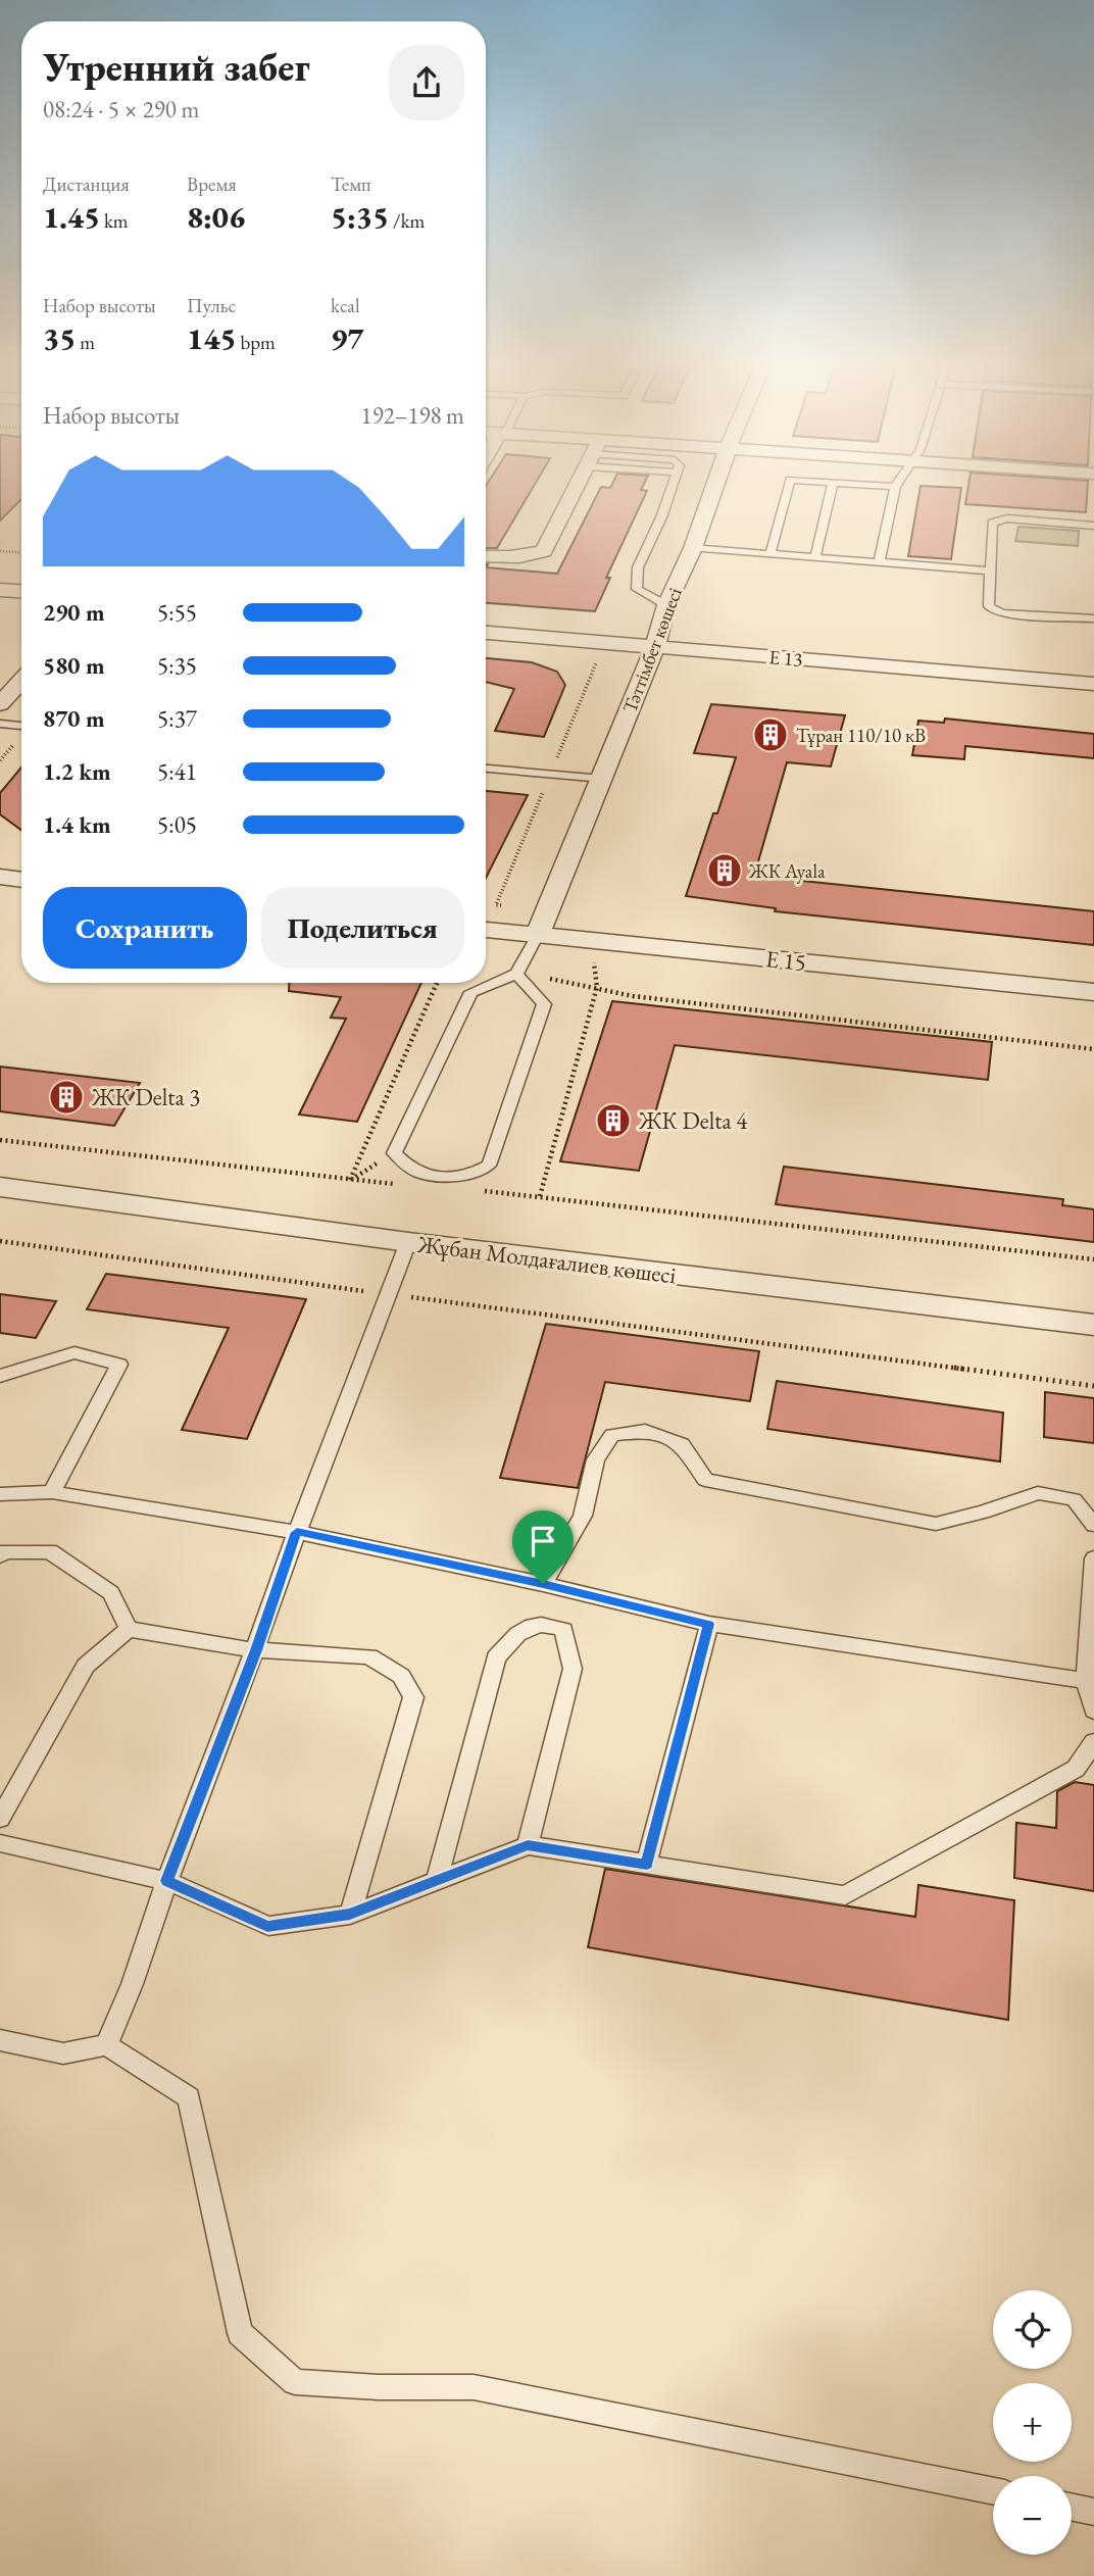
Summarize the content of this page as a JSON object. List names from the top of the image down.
{
  "streets": {
    "street": [
      "Тәттімбет көшесі",
      "E 13",
      "E 15",
      "Жұбан Молдағалиев көшесі"
    ]
  },
  "crossings": [
    ["Тәттімбет көшесі", "E 13"],
    ["Тәттімбет көшесі", "E 15"]
  ],
  "places": {
    "building": [
      "Тұран 110/10 кВ",
      "ЖК Ayala",
      "ЖК Delta 3",
      "ЖК Delta 4"
    ]
  },
  "page": {
    "heading": ["Утренний забег", "08:24 · 5 × 290 m"],
    "stats": [
      ["Дистанция", "1.45 km"],
      ["Время", "8:06"],
      ["Темп", "5:35 /km"],
      ["Набор высоты", "35 m"],
      ["Пульс", "145 bpm"],
      ["kcal", "97"]
    ],
    "chart": ["Набор высоты", "192–198 m"],
    "list": [
      {
        "name": "290 m",
        "note": "5:55"
      },
      {
        "name": "580 m",
        "note": "5:35"
      },
      {
        "name": "870 m",
        "note": "5:37"
      },
      {
        "name": "1.2 km",
        "note": "5:41"
      },
      {
        "name": "1.4 km",
        "note": "5:05"
      }
    ],
    "buttons": ["Сохранить", "Поделиться"],
    "map_buttons": ["+", "−"]
  }
}
